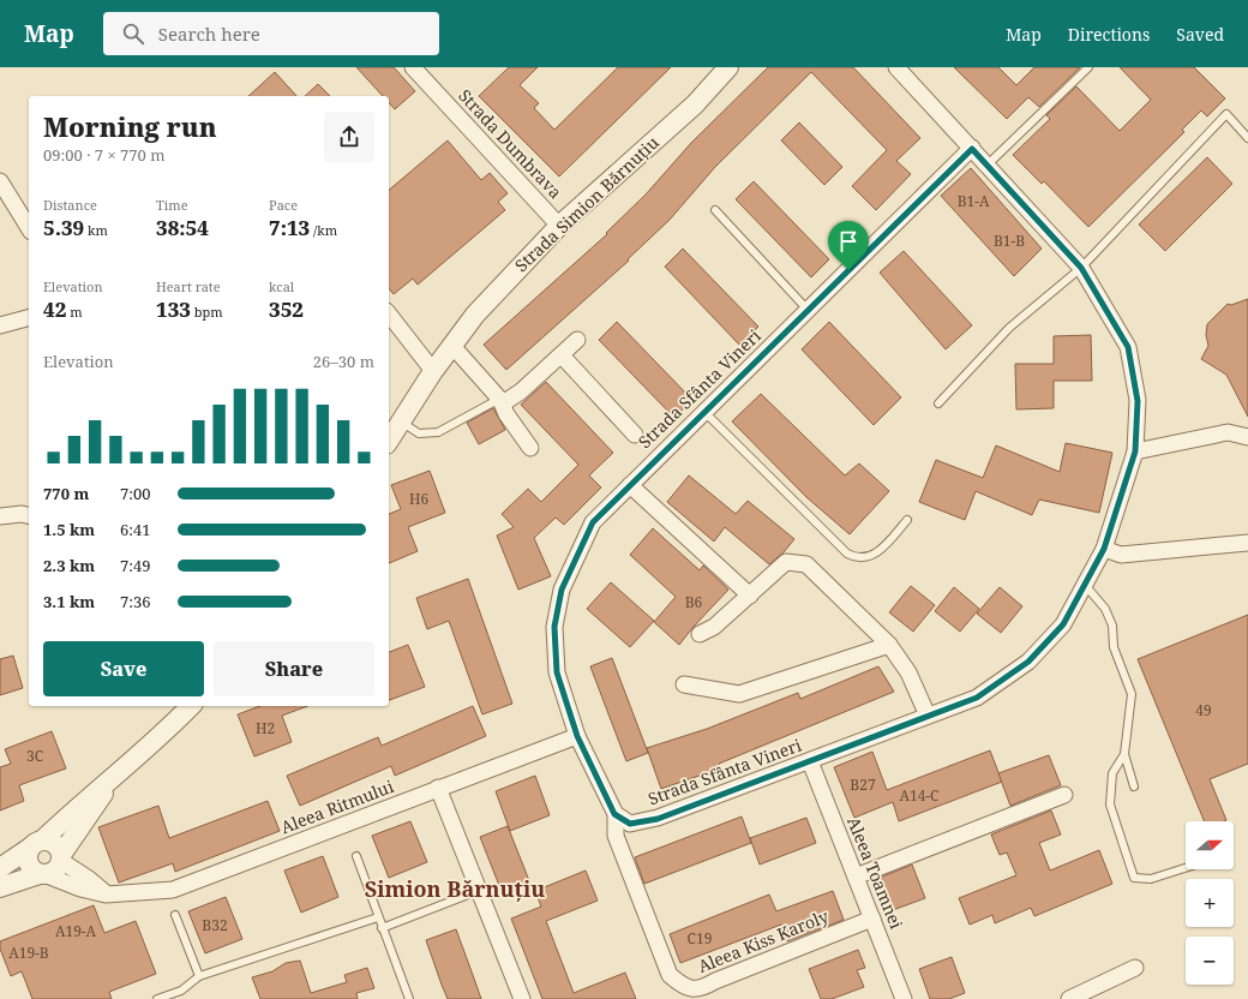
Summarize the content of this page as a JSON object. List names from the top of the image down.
{
  "streets": {
    "street": [
      "Strada Dumbrava",
      "Strada Simion Bărnuțiu",
      "Strada Sfânta Vineri",
      "Aleea Ritmului",
      "Aleea Toamnei",
      "Aleea Kiss Karoly"
    ]
  },
  "crossings": [
    ["Strada Dumbrava", "Strada Simion Bărnuțiu"],
    ["Strada Sfânta Vineri", "Aleea Ritmului"],
    ["Strada Sfânta Vineri", "Aleea Toamnei"],
    ["Strada Sfânta Vineri", "Aleea Kiss Karoly"],
    ["Aleea Toamnei", "Aleea Kiss Karoly"]
  ],
  "districts": ["Simion Bărnuțiu"],
  "house_numbers": [
    "B1-A",
    "B1-B",
    "H6",
    "B6",
    "49",
    "H2",
    "3C",
    "B27",
    "A14-C",
    "B32",
    "A19-A",
    "C19",
    "A19-B"
  ],
  "north": "right",
  "page": {
    "header": "Map",
    "search": "Search here",
    "nav": ["Map", "Directions", "Saved"],
    "heading": ["Morning run", "09:00 · 7 × 770 m"],
    "stats": [
      ["Distance", "5.39 km"],
      ["Time", "38:54"],
      ["Pace", "7:13 /km"],
      ["Elevation", "42 m"],
      ["Heart rate", "133 bpm"],
      ["kcal", "352"]
    ],
    "chart": ["Elevation", "26–30 m"],
    "list": [
      {
        "name": "770 m",
        "note": "7:00"
      },
      {
        "name": "1.5 km",
        "note": "6:41"
      },
      {
        "name": "2.3 km",
        "note": "7:49"
      },
      {
        "name": "3.1 km",
        "note": "7:36"
      }
    ],
    "buttons": ["Save", "Share"],
    "map_buttons": ["+", "−"]
  }
}
